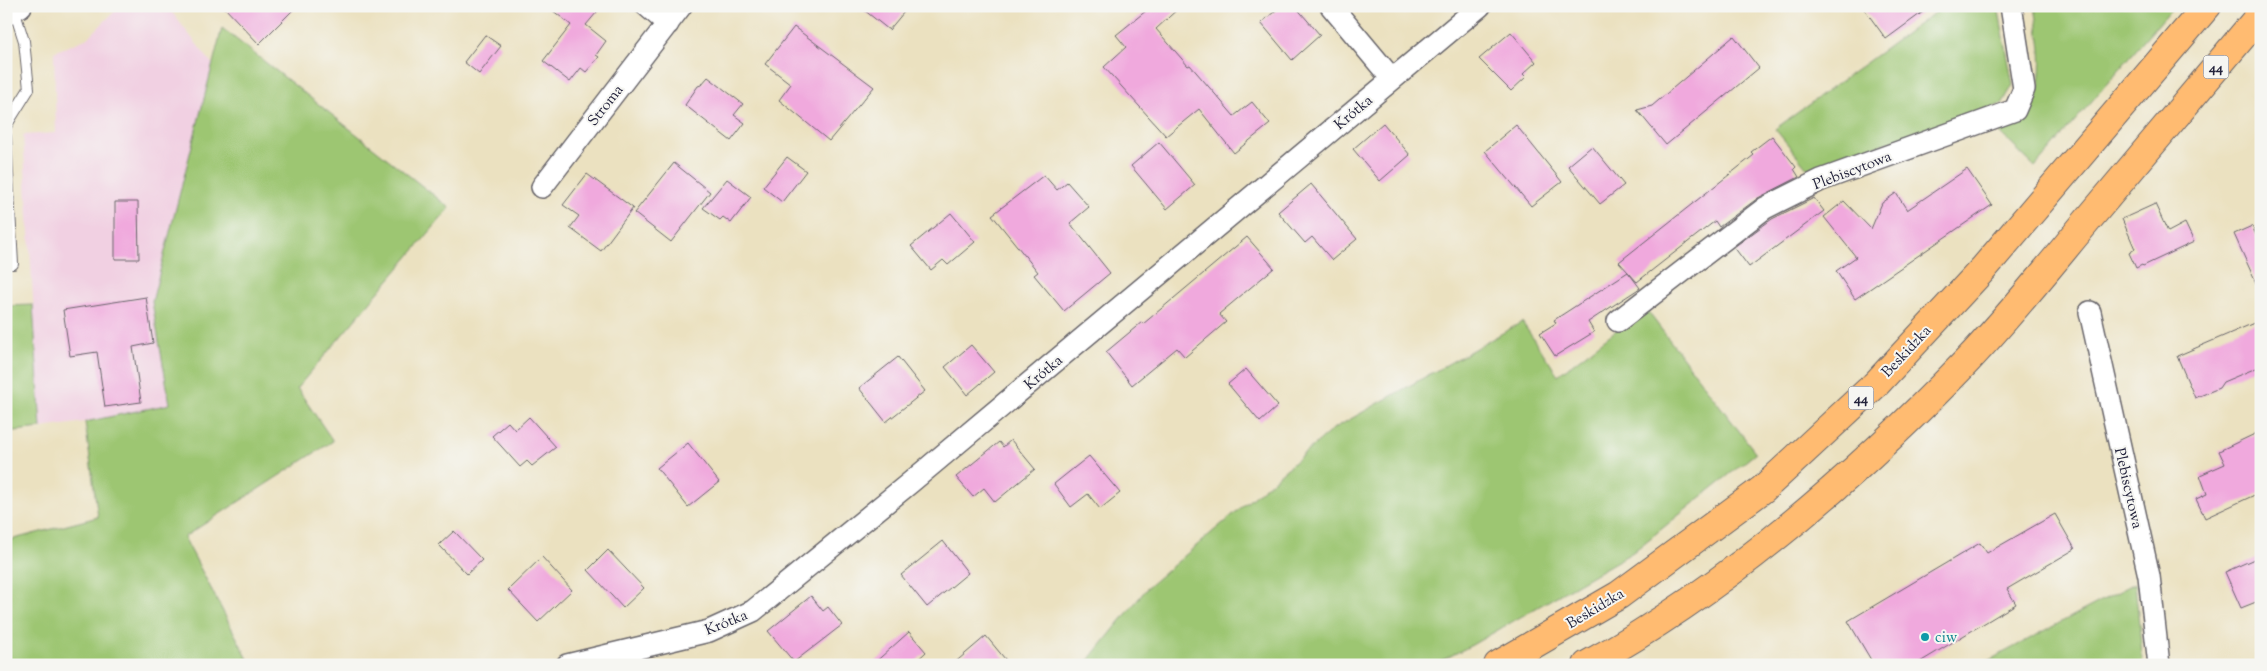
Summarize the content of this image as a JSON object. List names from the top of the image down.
{
  "streets": {
    "main road": ["44", "Beskidzka"],
    "street": ["Stroma", "Krótka", "Plebiscytowa"]
  },
  "places": ["ciw"]
}
